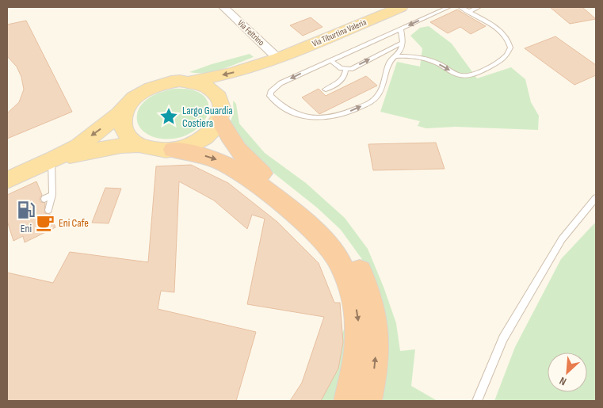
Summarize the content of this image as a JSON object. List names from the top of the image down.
{
  "streets": {
    "main road": ["Via Tiburtina Valeria"],
    "street": ["Via Feltrino"]
  },
  "crossings": [
    ["Via Feltrino", "Via Tiburtina Valeria"]
  ],
  "places": {
    "place": ["Largo Guardia Costiera"],
    "fuel station": ["Eni"],
    "cafe": ["Eni Cafe"]
  },
  "north": "bottom left"
}
